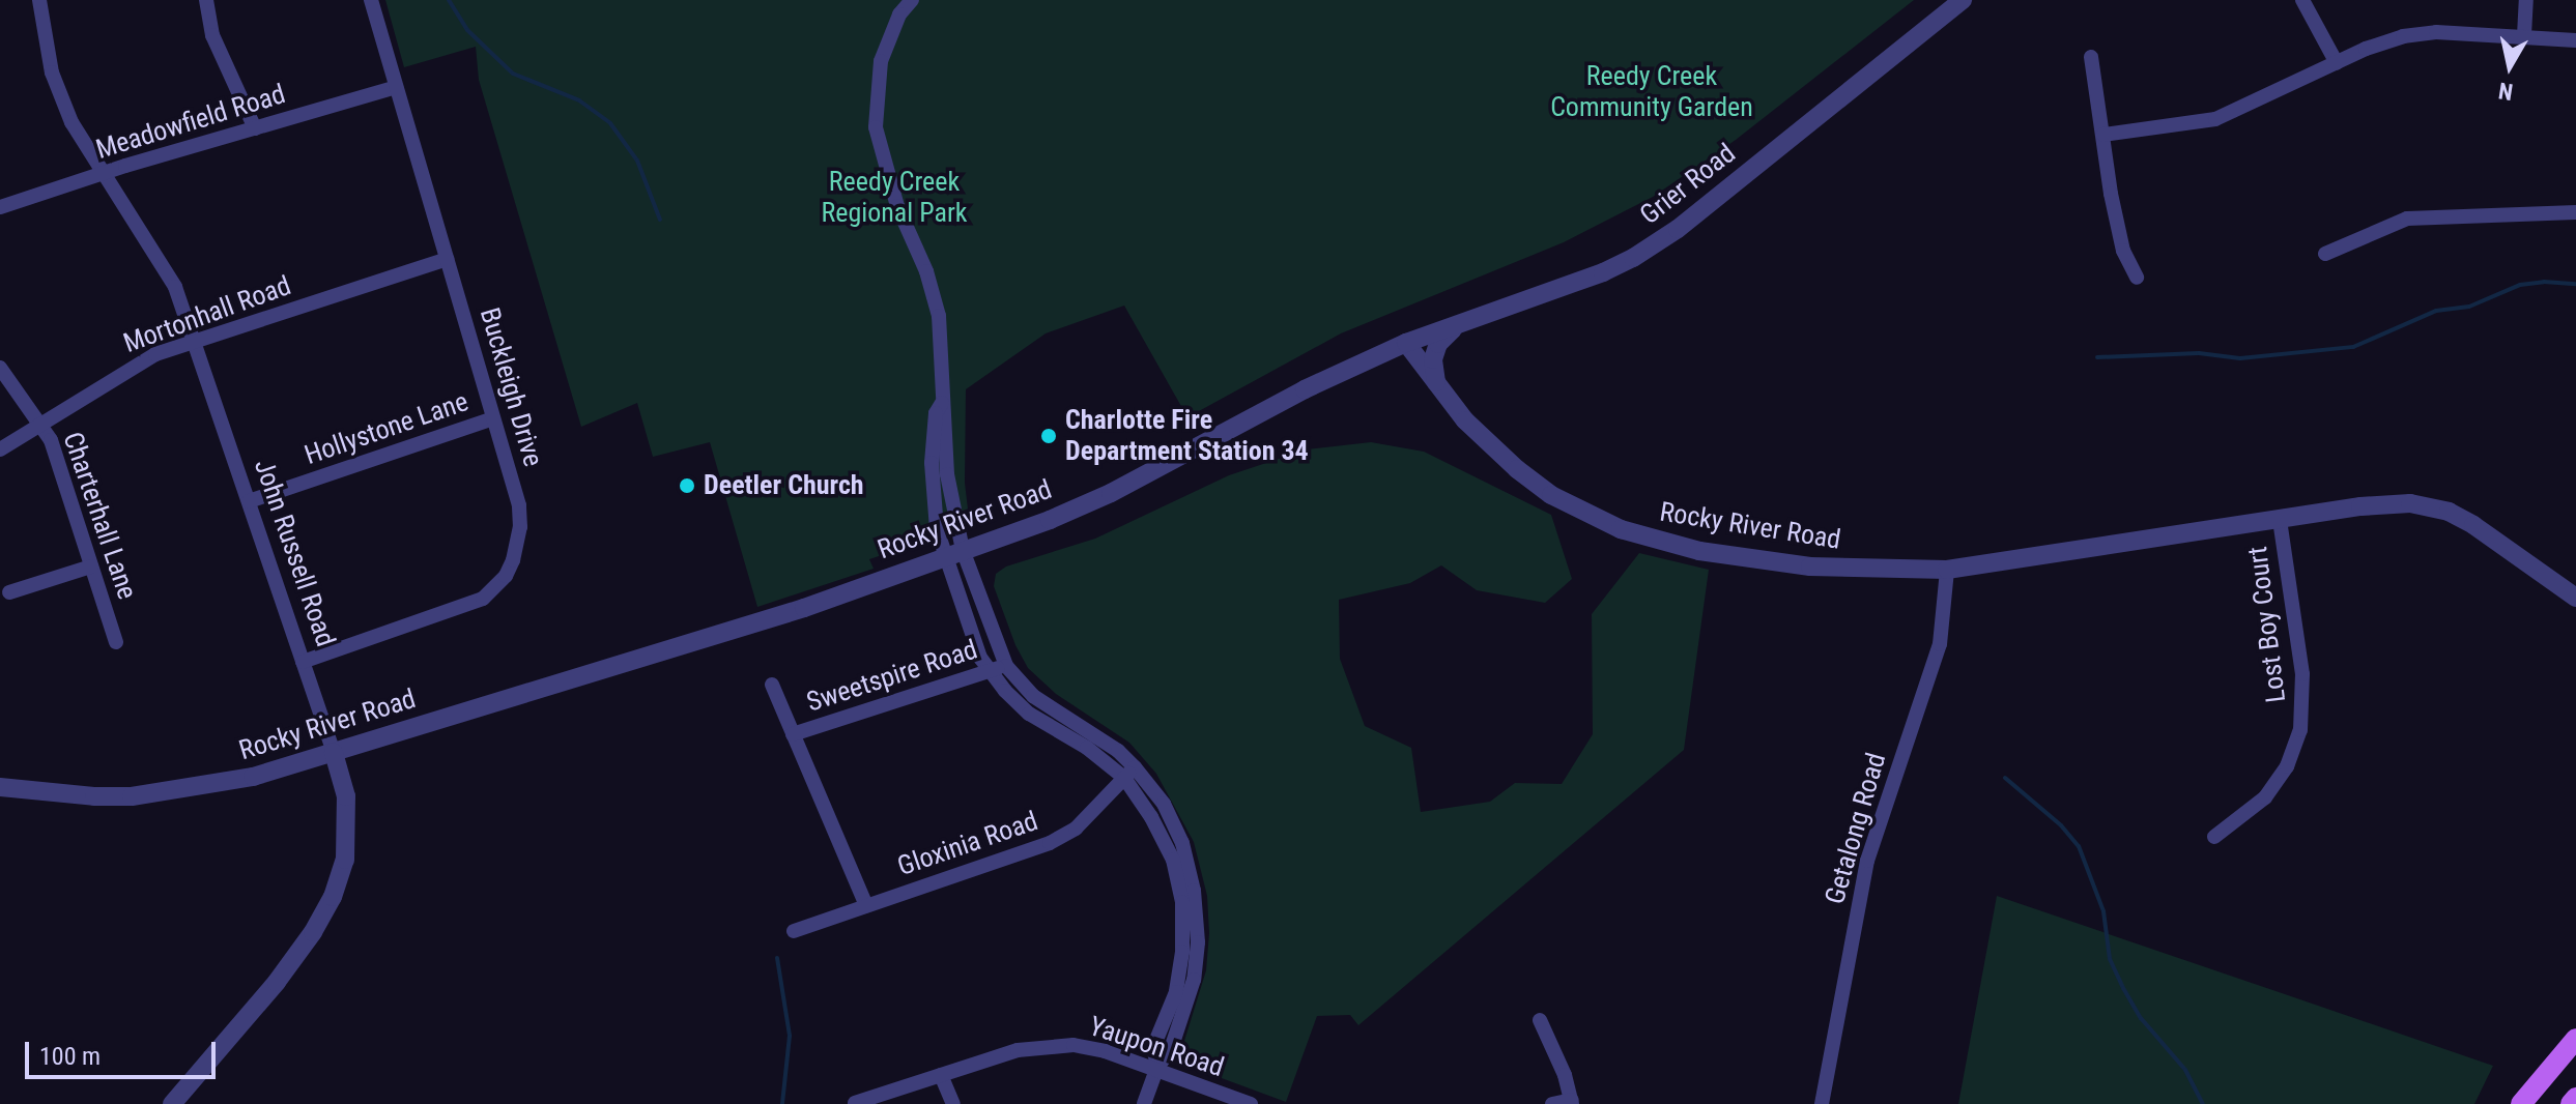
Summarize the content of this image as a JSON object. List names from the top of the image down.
{
  "streets": {
    "street": [
      "Meadowfield Road",
      "Grier Road",
      "Mortonhall Road",
      "Buckleigh Drive",
      "Hollystone Lane",
      "Charterhall Lane",
      "Rocky River Road",
      "John Russell Road",
      "Lost Boy Court",
      "Sweetspire Road",
      "Getalong Road",
      "Gloxinia Road",
      "Yaupon Road"
    ]
  },
  "crossings": [
    ["Meadowfield Road", "Buckleigh Drive"],
    ["Meadowfield Road", "John Russell Road"],
    ["Grier Road", "Rocky River Road"],
    ["Mortonhall Road", "Buckleigh Drive"],
    ["Mortonhall Road", "Charterhall Lane"],
    ["Mortonhall Road", "John Russell Road"],
    ["Buckleigh Drive", "Hollystone Lane"],
    ["Buckleigh Drive", "John Russell Road"],
    ["Hollystone Lane", "John Russell Road"],
    ["Rocky River Road", "John Russell Road"],
    ["Rocky River Road", "Lost Boy Court"],
    ["Rocky River Road", "Getalong Road"]
  ],
  "parks": ["Reedy Creek Community Garden", "Reedy Creek Regional Park"],
  "places": ["Charlotte Fire Department Station 34", "Deetler Church"],
  "scale_bar": "100 m",
  "north": "bottom"
}
